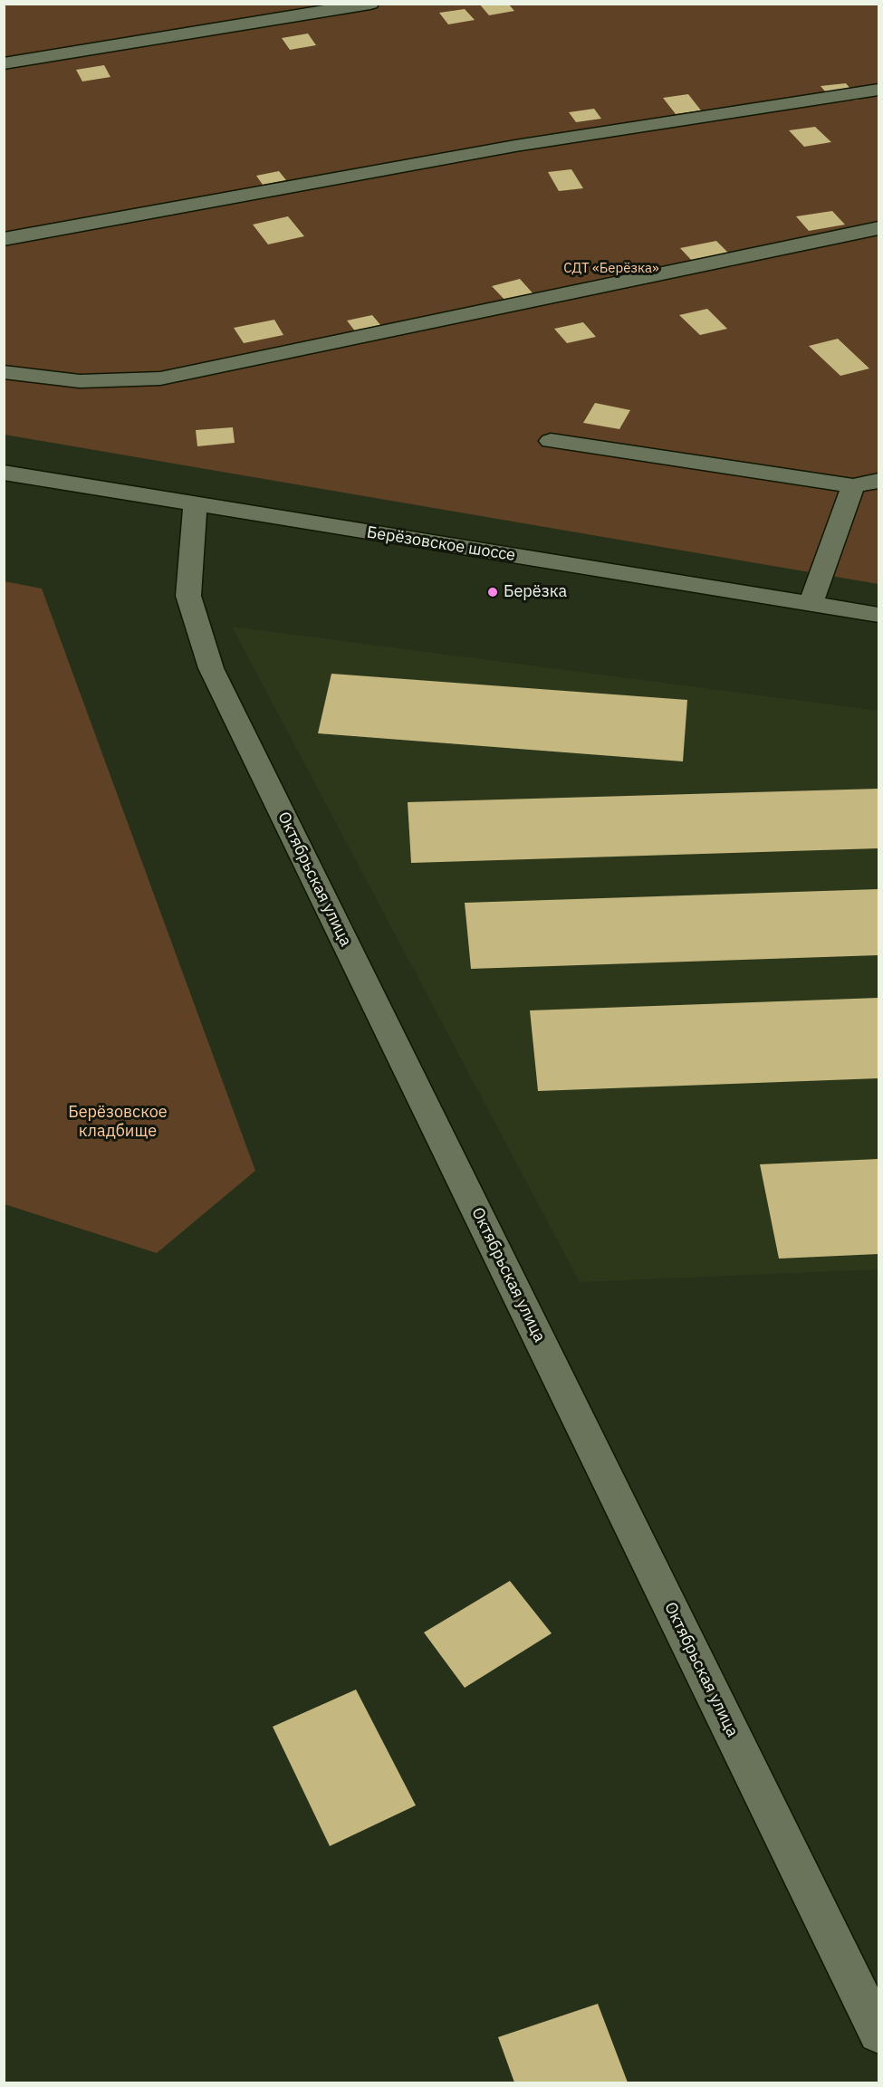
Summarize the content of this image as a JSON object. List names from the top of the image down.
{
  "streets": {
    "street": ["Берёзовское шоссе", "Октябрьская улица"]
  },
  "crossings": [
    ["Берёзовское шоссе", "Октябрьская улица"]
  ],
  "parks": ["СДТ «Берёзка»", "Берёзовское кладбище"],
  "places": ["Берёзка"]
}
